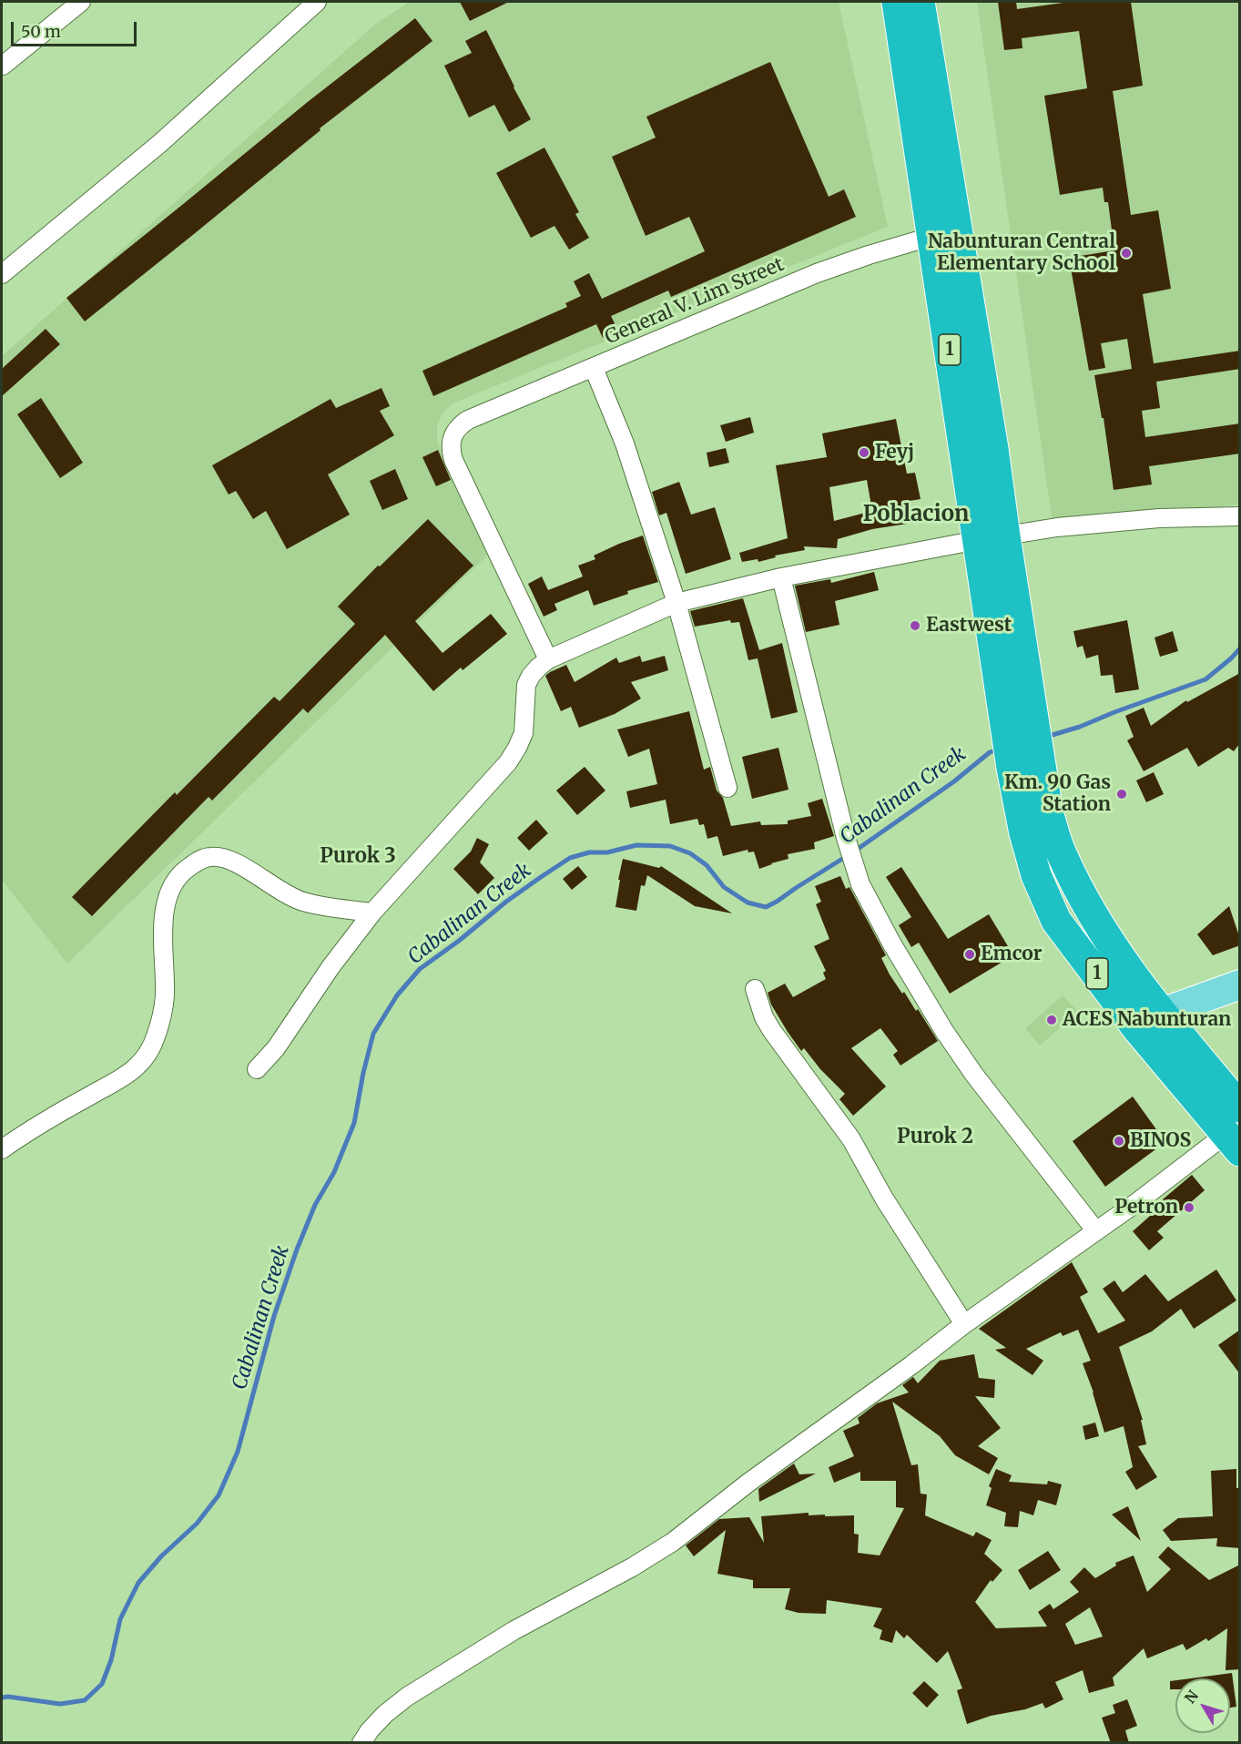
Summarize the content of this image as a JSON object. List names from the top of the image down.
{
  "streets": {
    "highway": ["1"],
    "street": ["General V. Lim Street"]
  },
  "crossings": [
    ["General V. Lim Street", "1"]
  ],
  "districts": ["Poblacion", "Purok 3", "Purok 2"],
  "water": ["Cabalinan Creek"],
  "places": [
    "Nabunturan Central Elementary School",
    "Feyj",
    "Eastwest",
    "Km. 90 Gas Station",
    "Emcor",
    "ACES Nabunturan",
    "BINOS",
    "Petron"
  ],
  "scale_bar": "50 m",
  "north": "top left"
}
